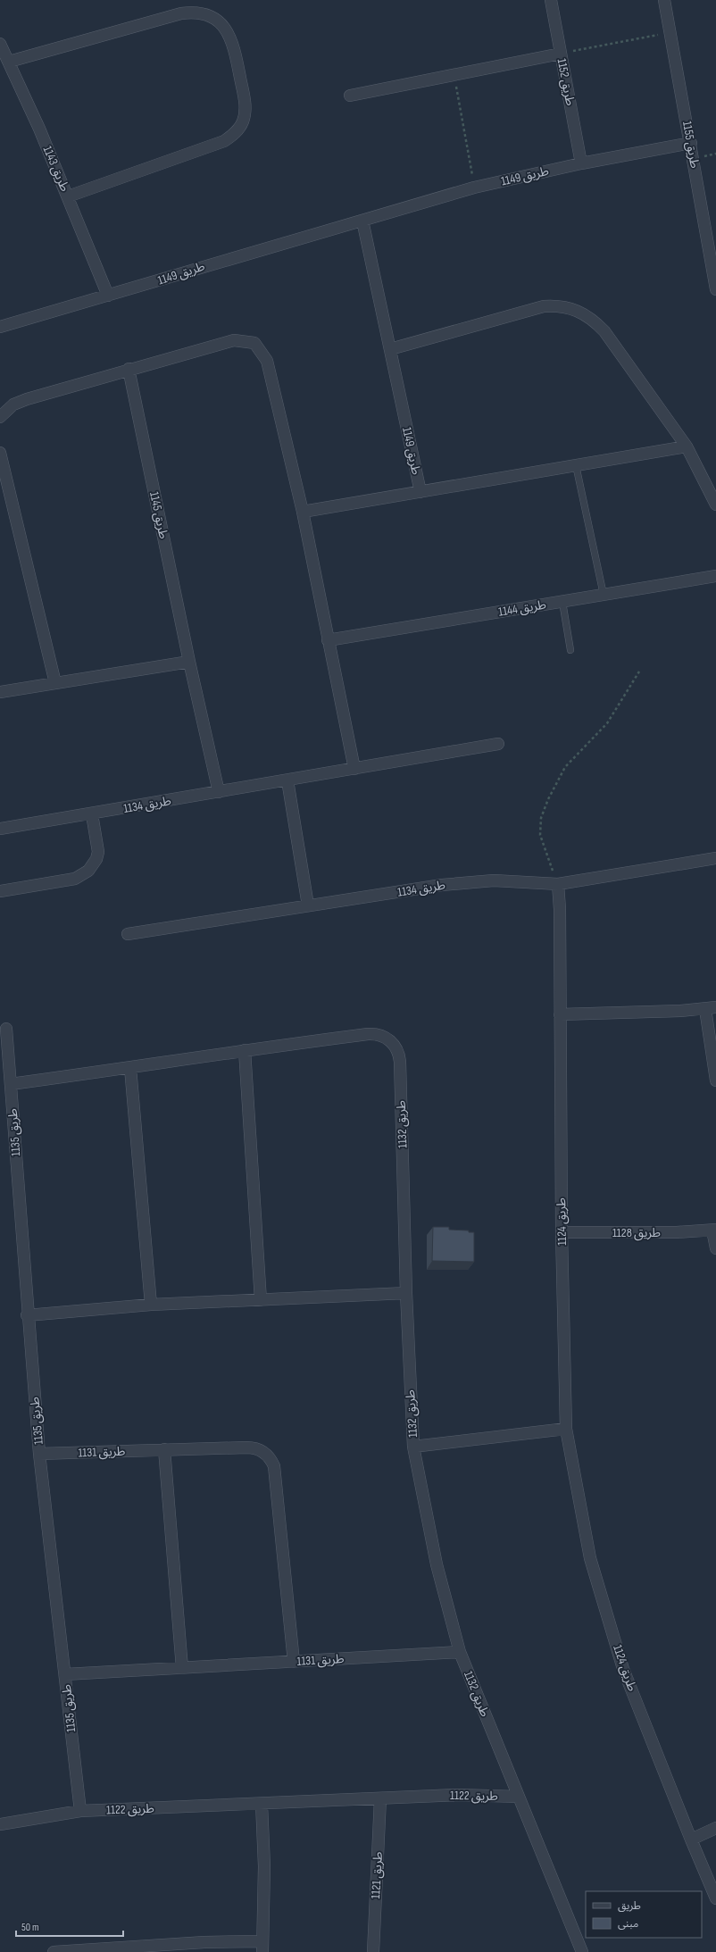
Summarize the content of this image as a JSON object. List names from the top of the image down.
{
  "streets": {
    "street": [
      "طريق 1152",
      "طريق 1155",
      "طريق 1143",
      "طريق 1149",
      "طريق 1145",
      "طريق 1144",
      "طريق 1134",
      "طريق 1132",
      "طريق 1135",
      "طريق 1124",
      "طريق 1128",
      "طريق 1131",
      "طريق 1122",
      "طريق 1121"
    ]
  },
  "crossings": [
    ["طريق 1152", "طريق 1149"],
    ["طريق 1155", "طريق 1149"],
    ["طريق 1143", "طريق 1149"],
    ["طريق 1145", "طريق 1134"],
    ["طريق 1134", "طريق 1124"],
    ["طريق 1132", "طريق 1135"],
    ["طريق 1132", "طريق 1131"],
    ["طريق 1132", "طريق 1122"],
    ["طريق 1135", "طريق 1131"],
    ["طريق 1135", "طريق 1122"],
    ["طريق 1124", "طريق 1128"],
    ["طريق 1122", "طريق 1121"]
  ],
  "legend": ["طريق", "مبنى"],
  "scale_bar": "50 m"
}
